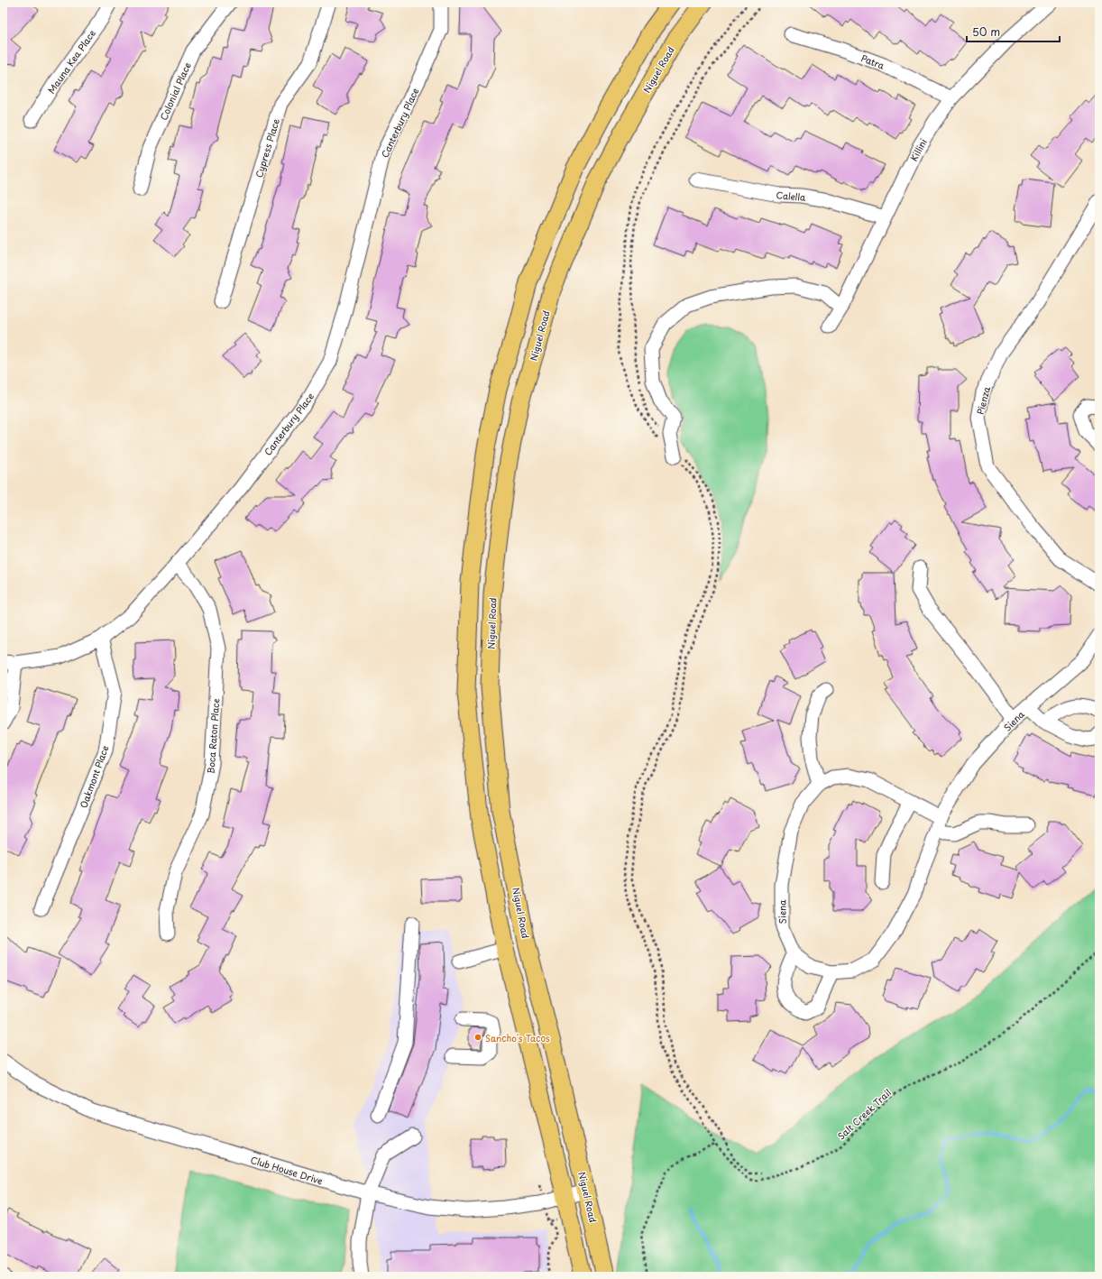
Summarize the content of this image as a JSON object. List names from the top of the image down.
{
  "streets": {
    "main road": ["Niguel Road"],
    "street": [
      "Mauna Kea Place",
      "Patra",
      "Colonial Place",
      "Canterbury Place",
      "Cypress Place",
      "Killini",
      "Calella",
      "Pienza",
      "Siena",
      "Boca Raton Place",
      "Oakmont Place",
      "Club House Drive"
    ],
    "path": ["Salt Creek Trail"]
  },
  "crossings": [
    ["Patra", "Killini"],
    ["Niguel Road", "Club House Drive"],
    ["Canterbury Place", "Boca Raton Place"],
    ["Canterbury Place", "Oakmont Place"],
    ["Killini", "Calella"]
  ],
  "places": ["Sancho's Tacos"],
  "scale_bar": "50 m"
}
